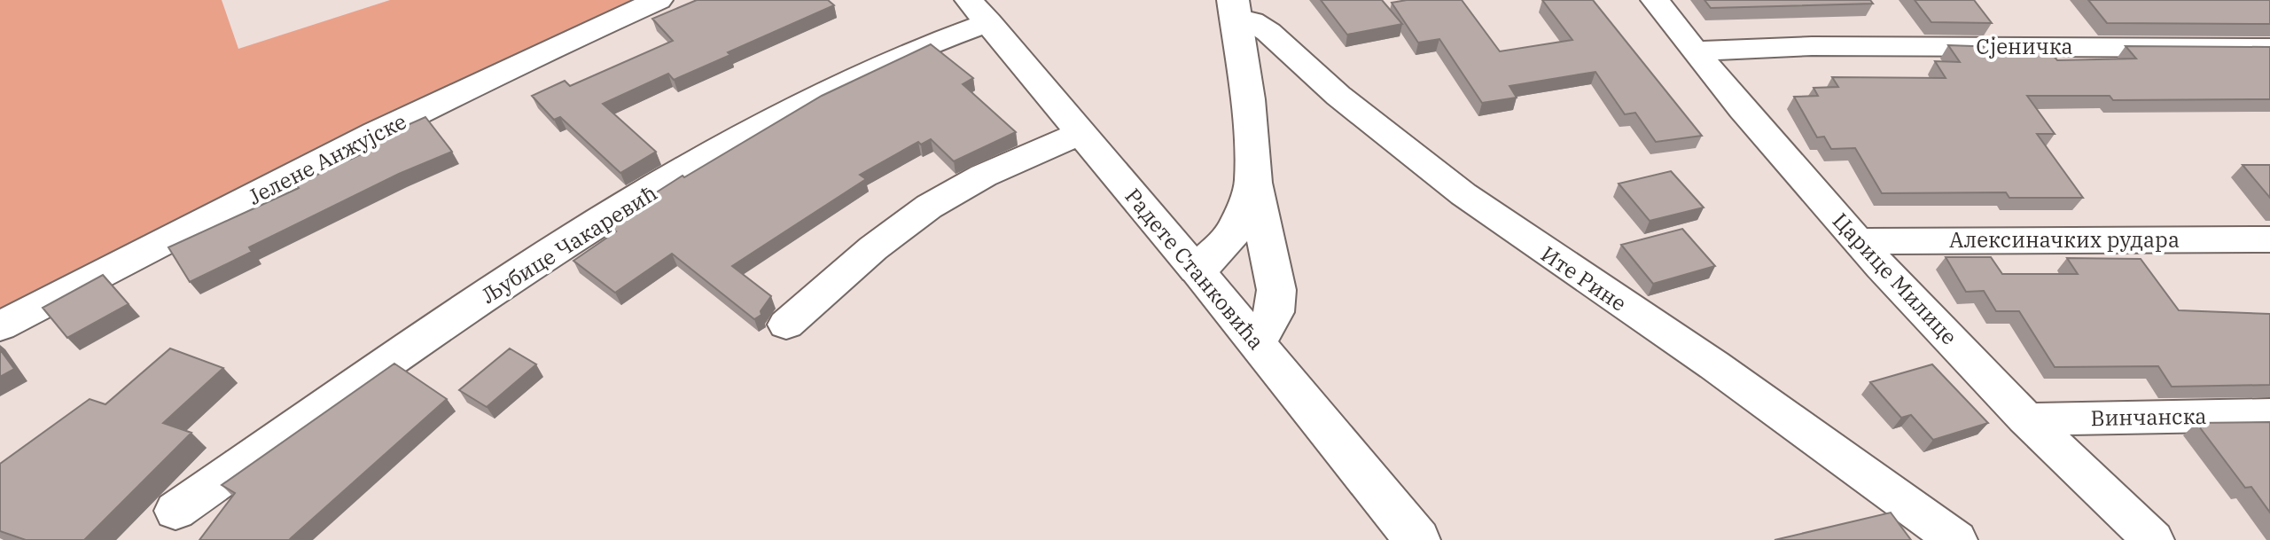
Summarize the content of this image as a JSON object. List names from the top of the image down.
{
  "streets": {
    "street": [
      "Сјеничка",
      "Јелене Анжујске",
      "Алексиначких рудара",
      "Љубице Чакаревић",
      "Радете Станковића",
      "Ите Рине",
      "Царице Милице",
      "Винчанска"
    ]
  },
  "crossings": [
    ["Сјеничка", "Царице Милице"],
    ["Алексиначких рудара", "Царице Милице"],
    ["Љубице Чакаревић", "Радете Станковића"],
    ["Царице Милице", "Винчанска"]
  ]
}
